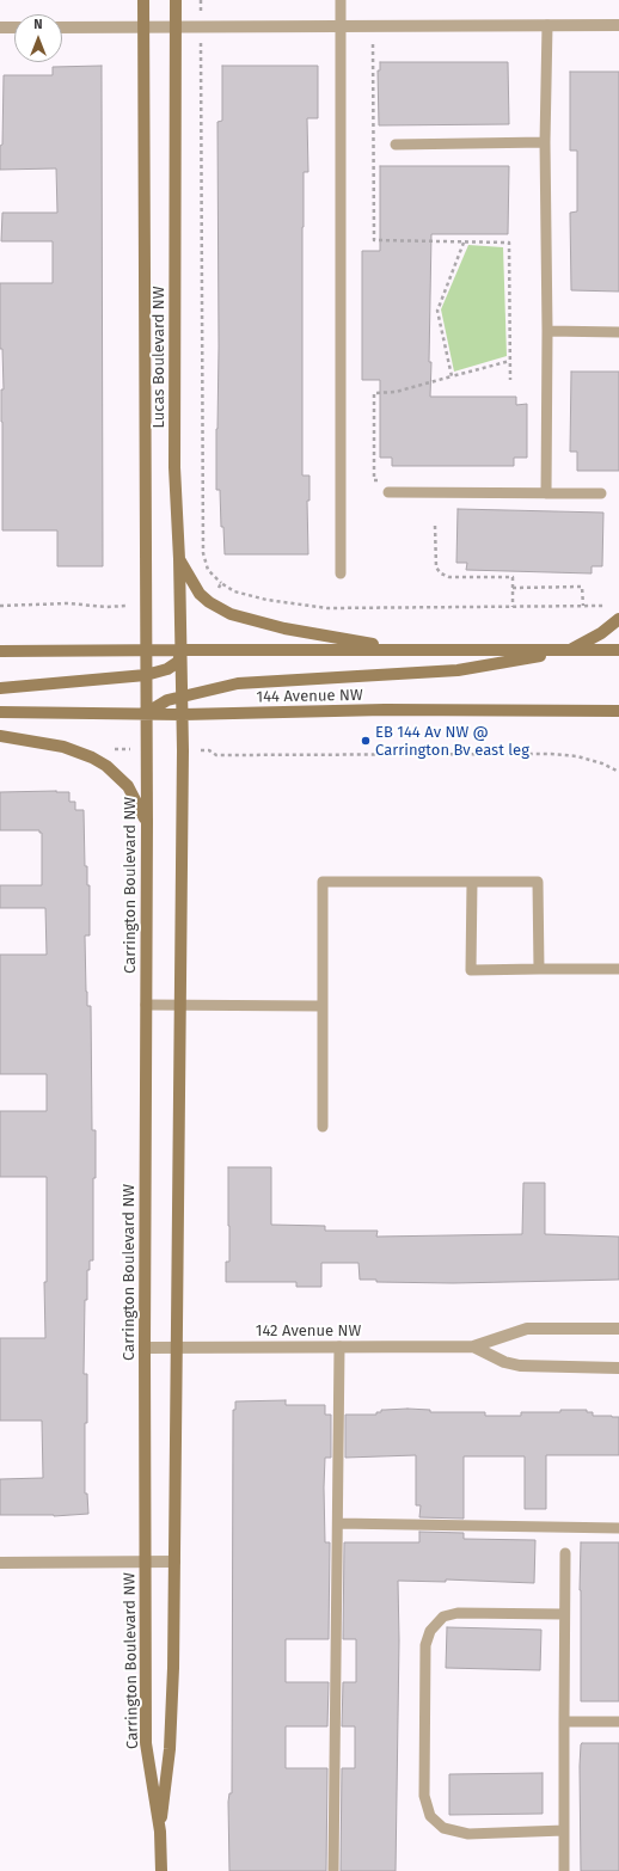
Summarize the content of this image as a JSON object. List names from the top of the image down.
{
  "streets": {
    "street": [
      "Lucas Boulevard NW",
      "144 Avenue NW",
      "Carrington Boulevard NW",
      "142 Avenue NW"
    ]
  },
  "crossings": [
    ["Lucas Boulevard NW", "144 Avenue NW"],
    ["Lucas Boulevard NW", "Carrington Boulevard NW"],
    ["144 Avenue NW", "Carrington Boulevard NW"],
    ["Carrington Boulevard NW", "142 Avenue NW"]
  ],
  "places": ["EB 144 Av NW @ Carrington Bv east leg"],
  "north": "top"
}
